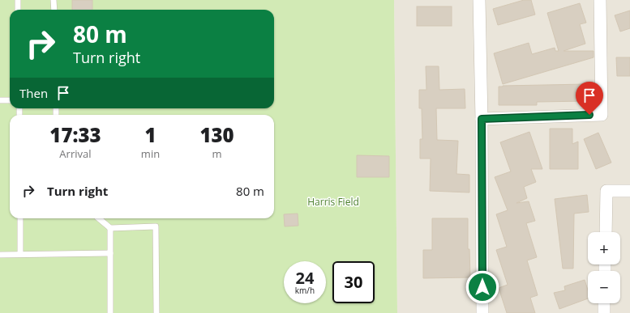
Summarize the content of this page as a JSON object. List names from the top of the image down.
{
  "parks": ["Harris Field"],
  "page": {
    "turn": ["80 m", "Turn right"],
    "then": "Then",
    "eta": [
      "17:33",
      "Arrival",
      "1",
      "min",
      "130",
      "m"
    ],
    "list": [
      {
        "name": "Turn right",
        "value": "80 m"
      }
    ],
    "map_buttons": ["+", "−"],
    "speed": "24 km/h",
    "limit": "30"
  }
}
